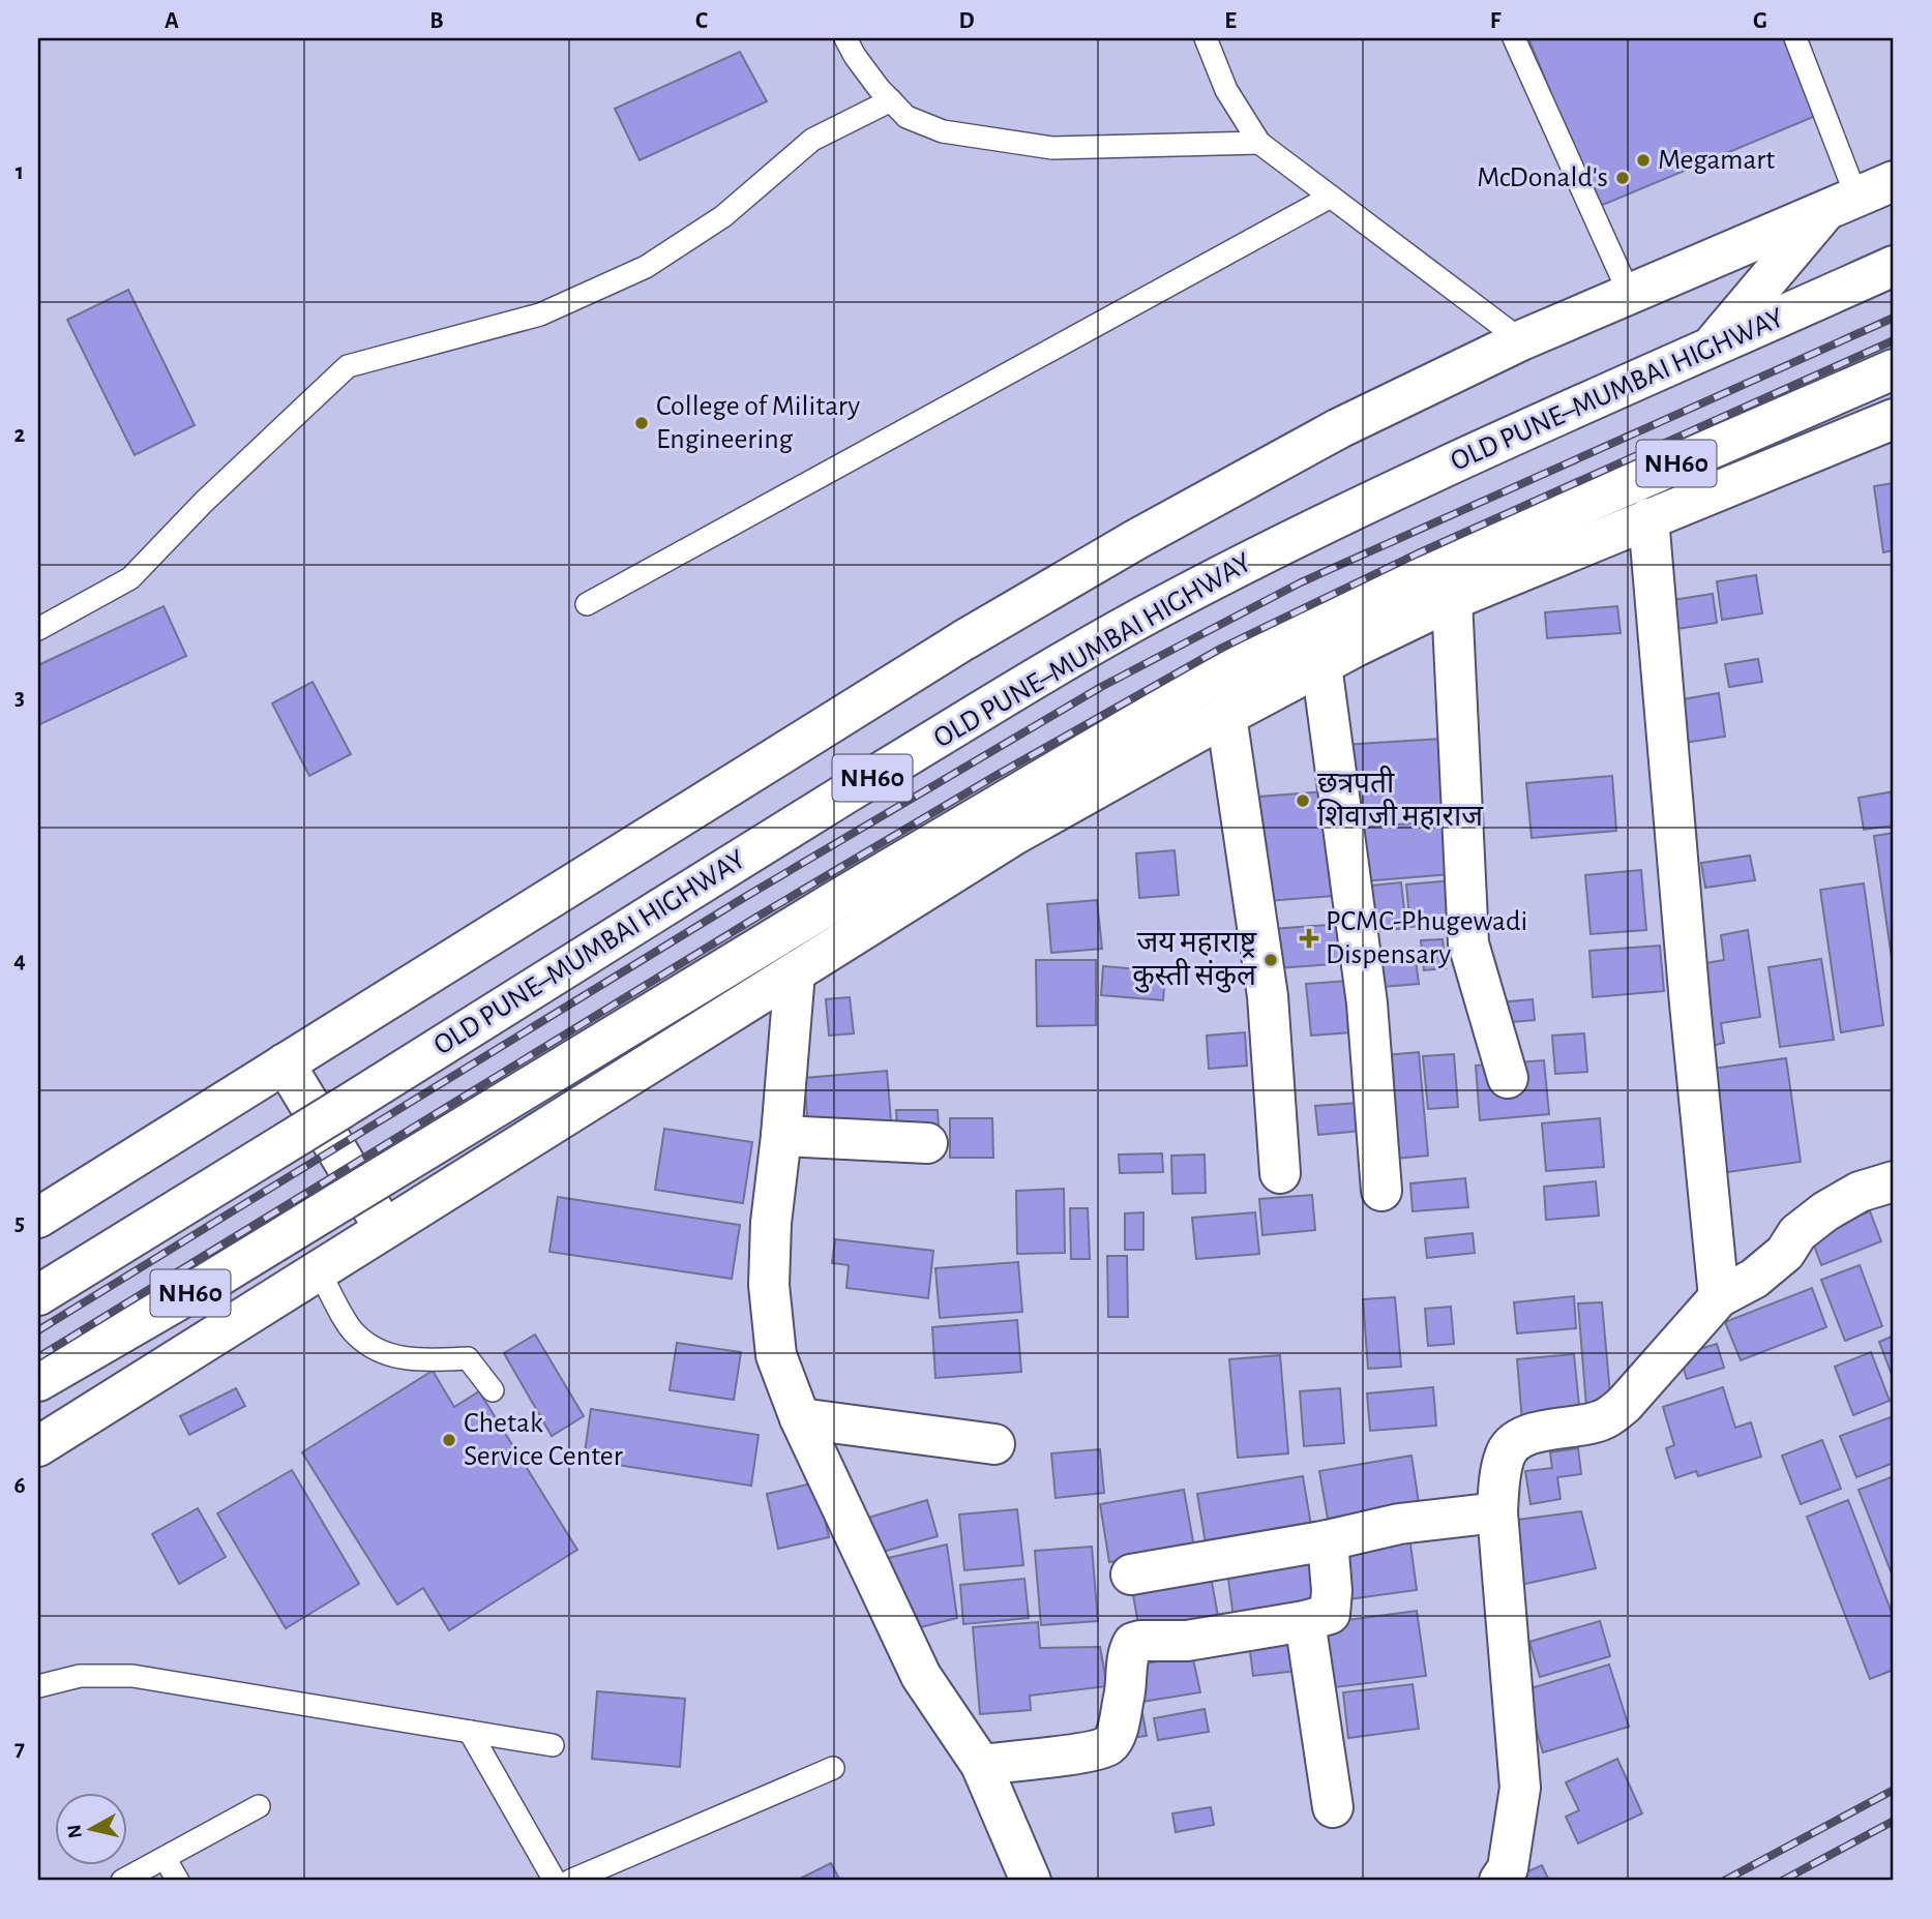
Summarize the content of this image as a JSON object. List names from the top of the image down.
{
  "streets": {
    "main road": ["OLD PUNE–MUMBAI HIGHWAY", "NH60"]
  },
  "places": {
    "other": [
      "Megamart",
      "McDonald's",
      "College of Military Engineering",
      "छत्रपती शिवाजी महाराज",
      "जय महाराष्ट्र कुस्ती संकुल",
      "Chetak Service Center"
    ],
    "health": ["PCMC-Phugewadi Dispensary"]
  },
  "north": "left",
  "grid": {
    "columns": [
      "A",
      "B",
      "C",
      "D",
      "E",
      "F",
      "G"
    ],
    "rows": [
      "1",
      "2",
      "3",
      "4",
      "5",
      "6",
      "7"
    ]
  }
}
